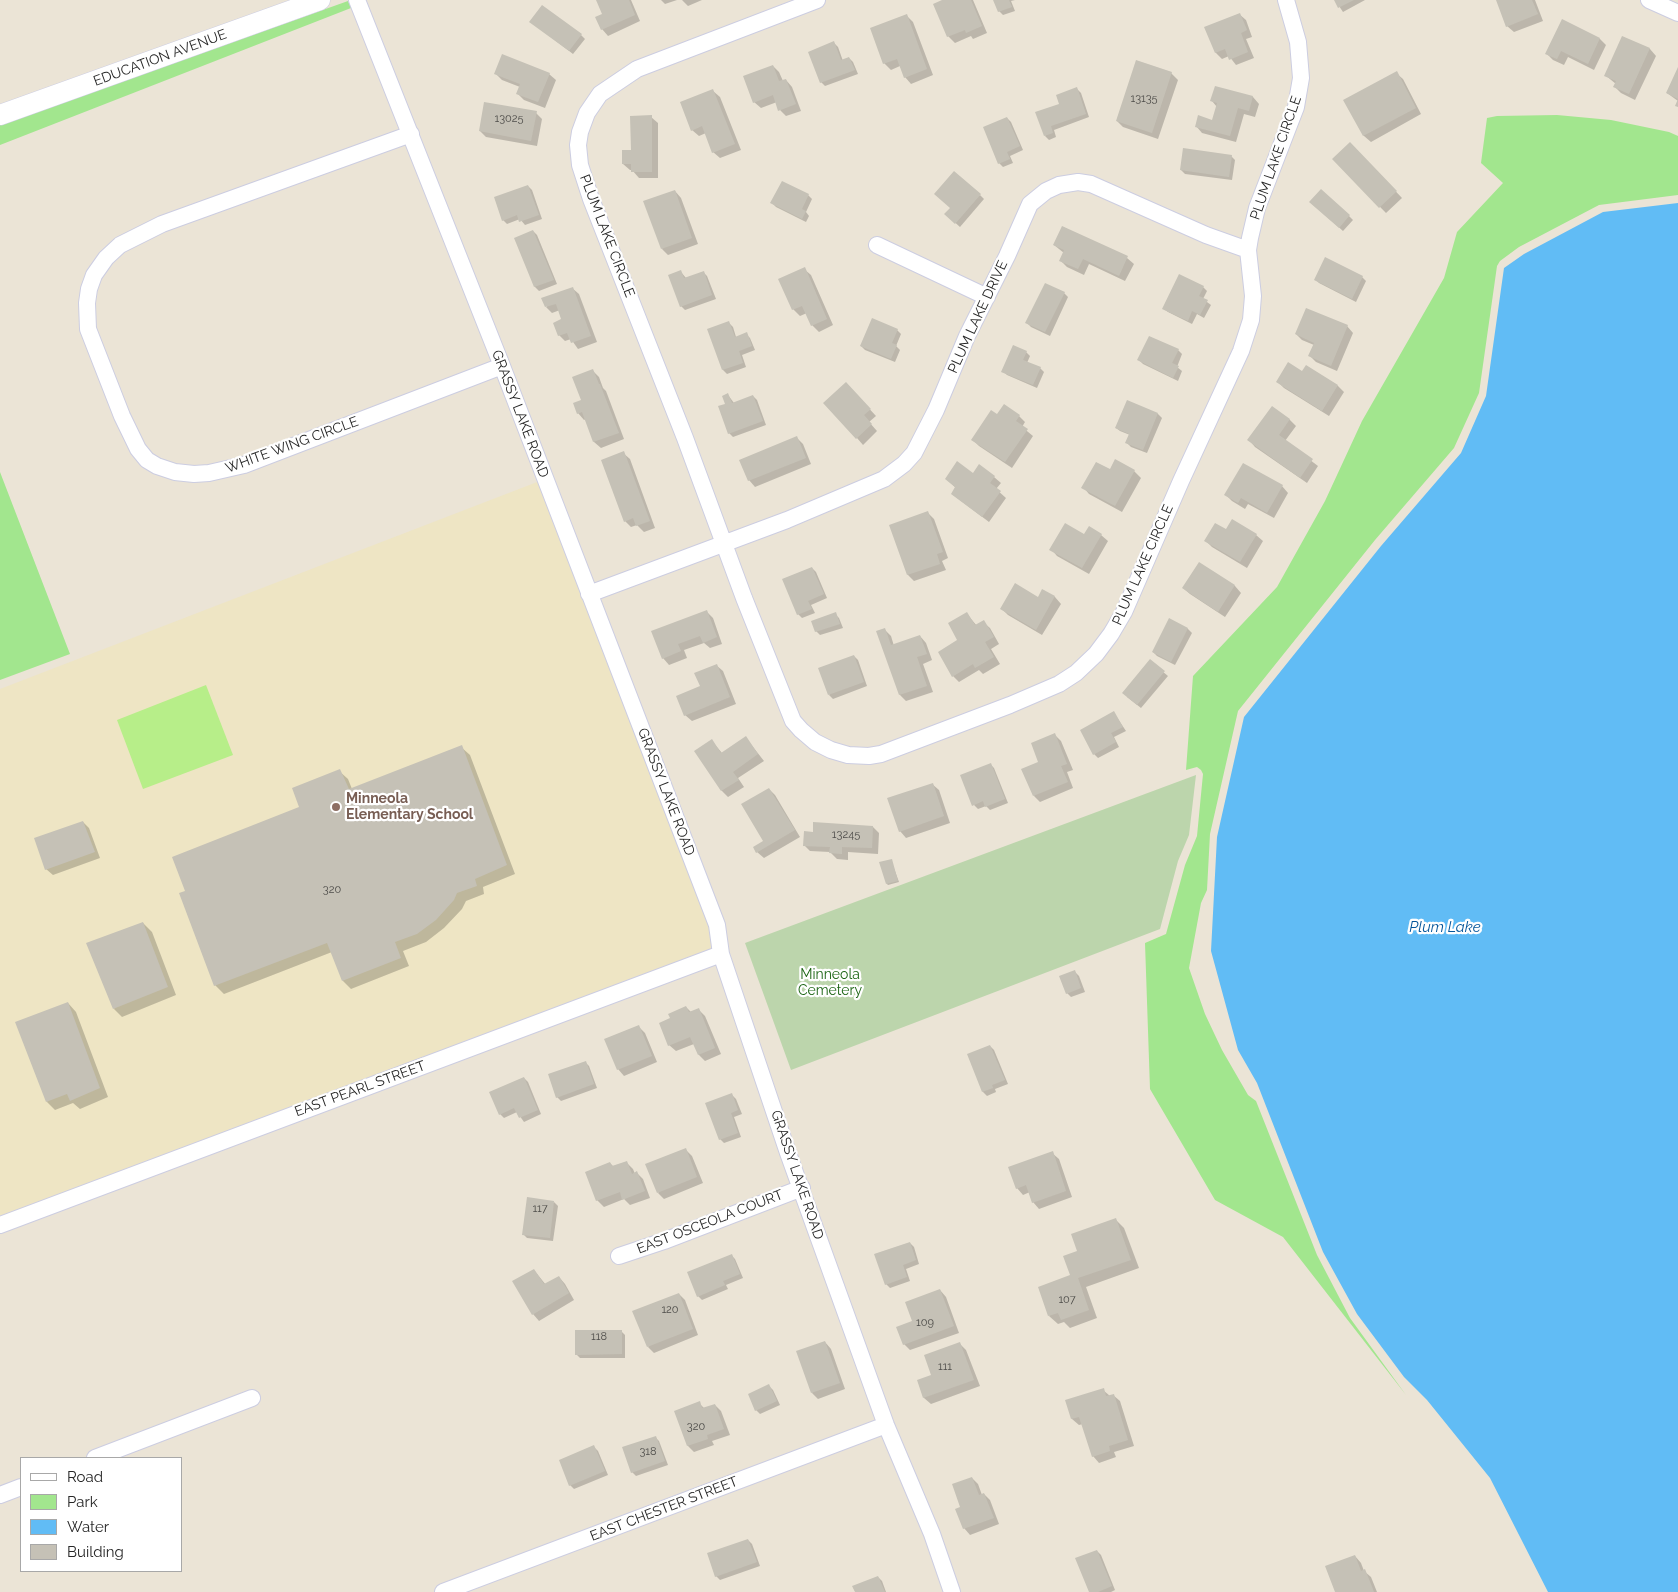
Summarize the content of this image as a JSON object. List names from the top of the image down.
{
  "streets": {
    "street": [
      "EDUCATION AVENUE",
      "PLUM LAKE CIRCLE",
      "PLUM LAKE DRIVE",
      "GRASSY LAKE ROAD",
      "WHITE WING CIRCLE",
      "EAST PEARL STREET",
      "EAST OSCEOLA COURT",
      "EAST CHESTER STREET"
    ]
  },
  "crossings": [
    ["PLUM LAKE CIRCLE", "PLUM LAKE DRIVE"],
    ["GRASSY LAKE ROAD", "WHITE WING CIRCLE"],
    ["GRASSY LAKE ROAD", "EAST PEARL STREET"],
    ["GRASSY LAKE ROAD", "EAST OSCEOLA COURT"],
    ["GRASSY LAKE ROAD", "EAST CHESTER STREET"]
  ],
  "water": ["Plum Lake"],
  "parks": ["Minneola Cemetery"],
  "places": ["Minneola Elementary School"],
  "house_numbers": [
    "13135",
    "13025",
    "13245",
    "320",
    "117",
    "107",
    "120",
    "109",
    "118",
    "111",
    "320",
    "318"
  ],
  "legend": [
    "Road",
    "Park",
    "Water",
    "Building"
  ]
}
